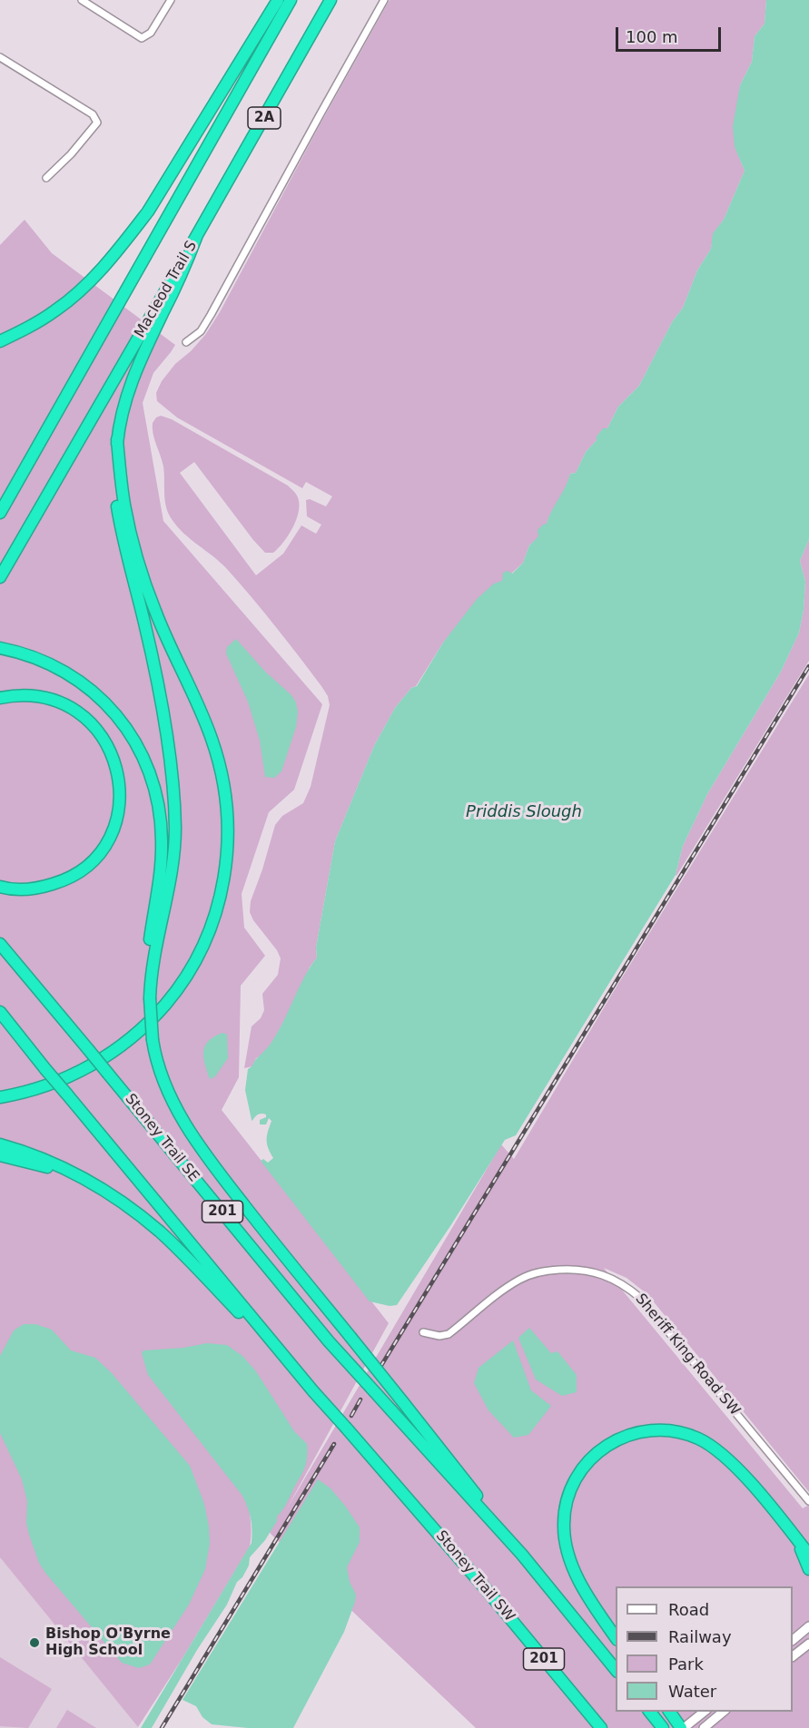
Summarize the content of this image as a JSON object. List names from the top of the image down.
{
  "streets": {
    "highway": [
      "2A",
      "Macleod Trail S",
      "Stoney Trail SE",
      "201",
      "Stoney Trail SW"
    ],
    "street": ["Sheriff King Road SW"]
  },
  "crossings": [
    ["Stoney Trail SE", "201"],
    ["201", "Stoney Trail SW"]
  ],
  "water": ["Priddis Slough"],
  "places": ["Bishop O'Byrne High School"],
  "legend": [
    "Road",
    "Railway",
    "Park",
    "Water"
  ],
  "scale_bar": "100 m"
}
